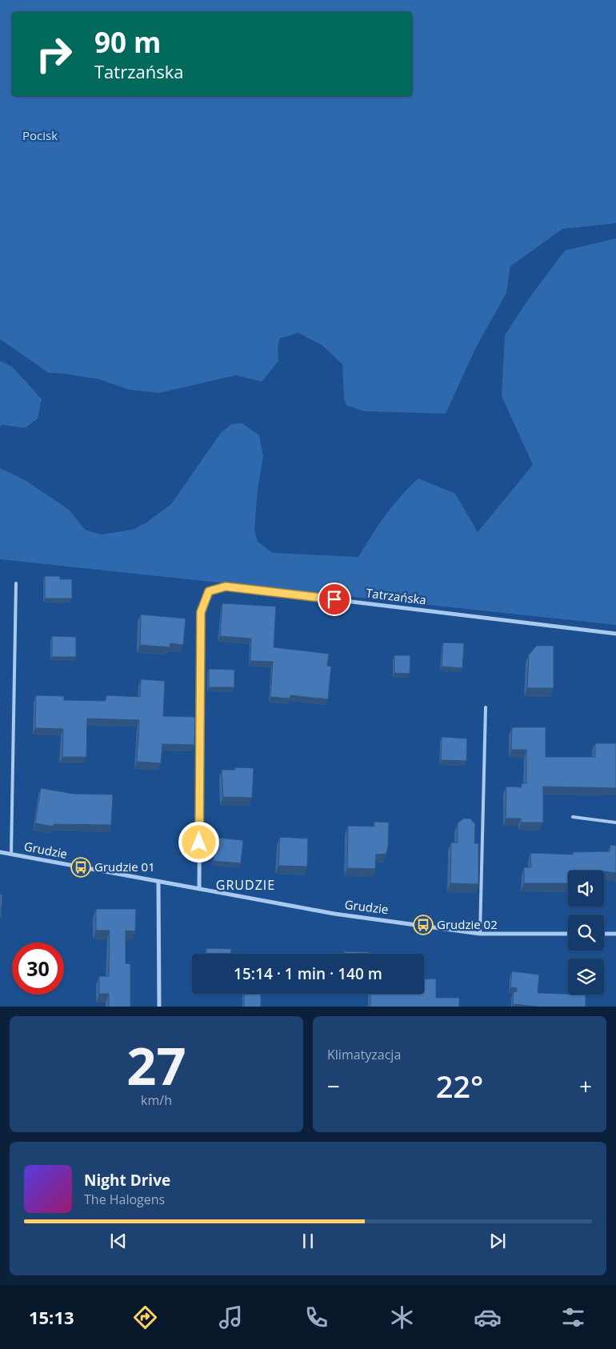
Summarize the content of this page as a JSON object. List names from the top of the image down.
{
  "streets": {
    "street": ["Tatrzańska", "Grudzie"]
  },
  "crossings": [
    ["Tatrzańska", "Grudzie"]
  ],
  "districts": ["GRUDZIE"],
  "parks": ["Pocisk"],
  "places": {
    "bus stop": ["Grudzie 01", "Grudzie 02"]
  },
  "page": {
    "turn": ["90 m", "Tatrzańska"],
    "limit": "30",
    "trip": "15:14 · 1 min · 140 m",
    "tile": [
      ["27", "km/h"],
      "Klimatyzacja"
    ],
    "heat": ["−", "22°", "+"],
    "song": ["Night Drive", "The Halogens"],
    "tabs": "15:13"
  }
}
